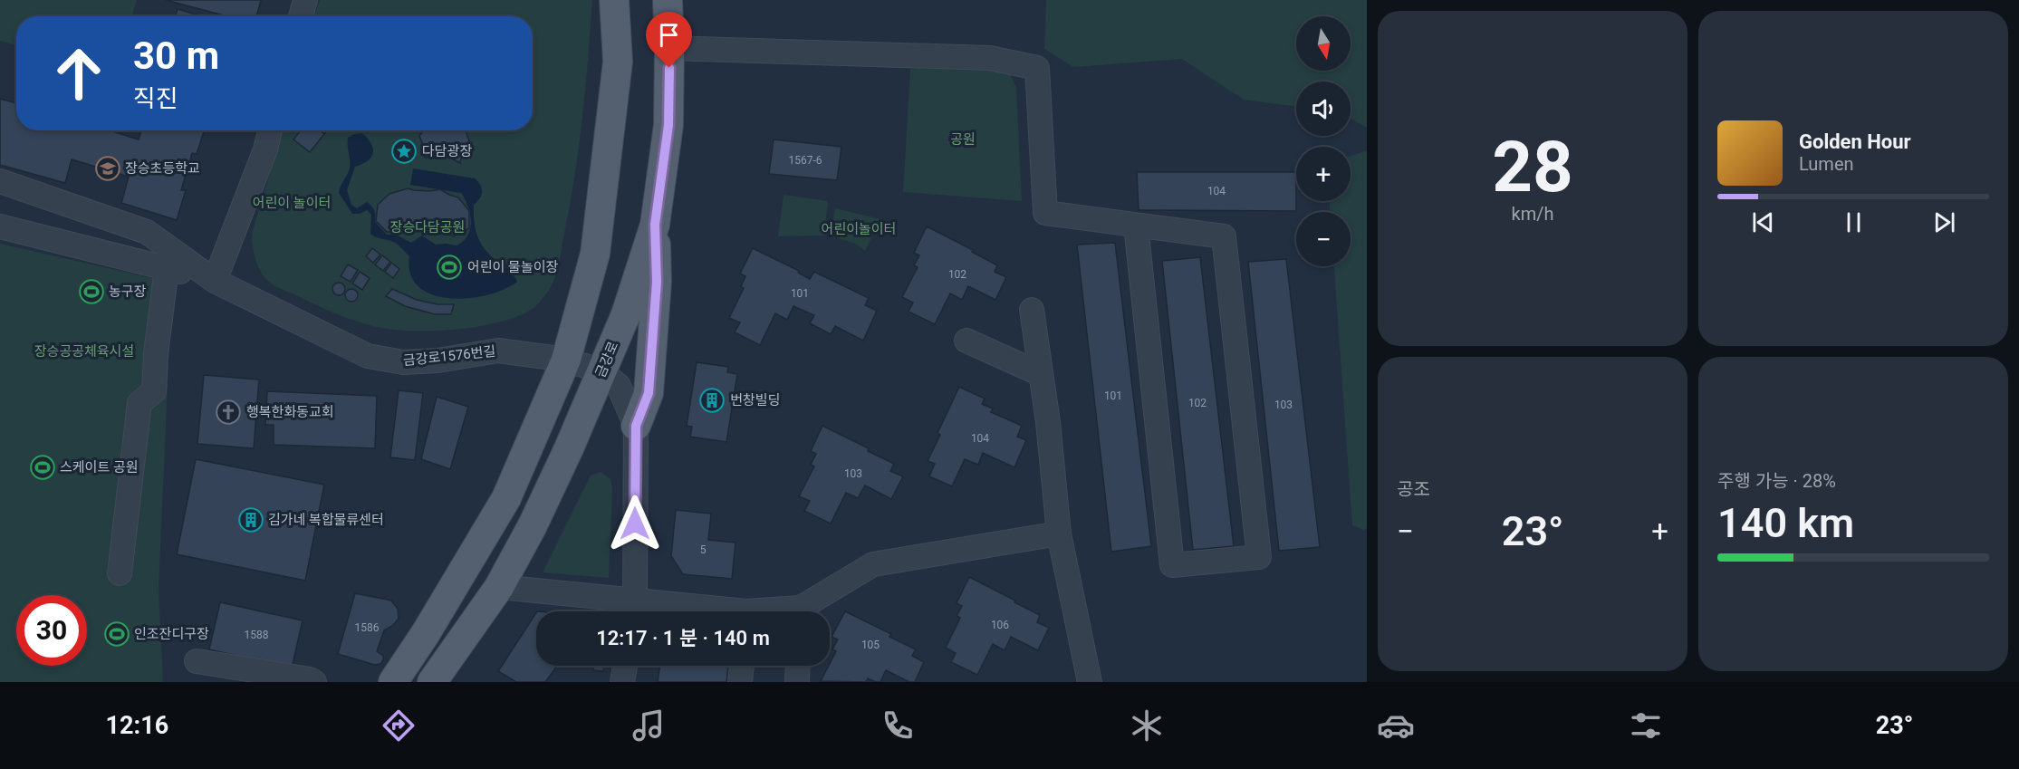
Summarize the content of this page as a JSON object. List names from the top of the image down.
{
  "streets": {
    "main road": ["금강로"],
    "street": ["금강로1576번길"]
  },
  "crossings": [
    ["금강로1576번길", "금강로"]
  ],
  "parks": [
    "공원",
    "어린이 놀이터",
    "장승다담공원",
    "어린이놀이터",
    "장승공공체육시설"
  ],
  "places": {
    "place": ["다담광장"],
    "school or university": ["장승초등학교"],
    "sports": [
      "어린이 물놀이장",
      "농구장",
      "스케이트 공원",
      "인조잔디구장"
    ],
    "building": ["번창빌딩", "김가네 복합물류센터"],
    "church": ["행복한화동교회"]
  },
  "house_numbers": [
    "1567-6",
    "104",
    "102",
    "101",
    "101",
    "102",
    "103",
    "104",
    "103",
    "5",
    "106",
    "1586",
    "1588",
    "105"
  ],
  "north": "bottom",
  "page": {
    "tile": [
      ["28", "km/h"],
      "공조",
      ["주행 가능 · 28%", "140 km"]
    ],
    "map_buttons": ["+", "−"],
    "turn": ["30 m", "직진"],
    "song": ["Golden Hour", "Lumen"],
    "heat": ["−", "23°", "+"],
    "limit": "30",
    "trip": "12:17 · 1 분 · 140 m",
    "tabs": ["12:16", "23°"]
  }
}
